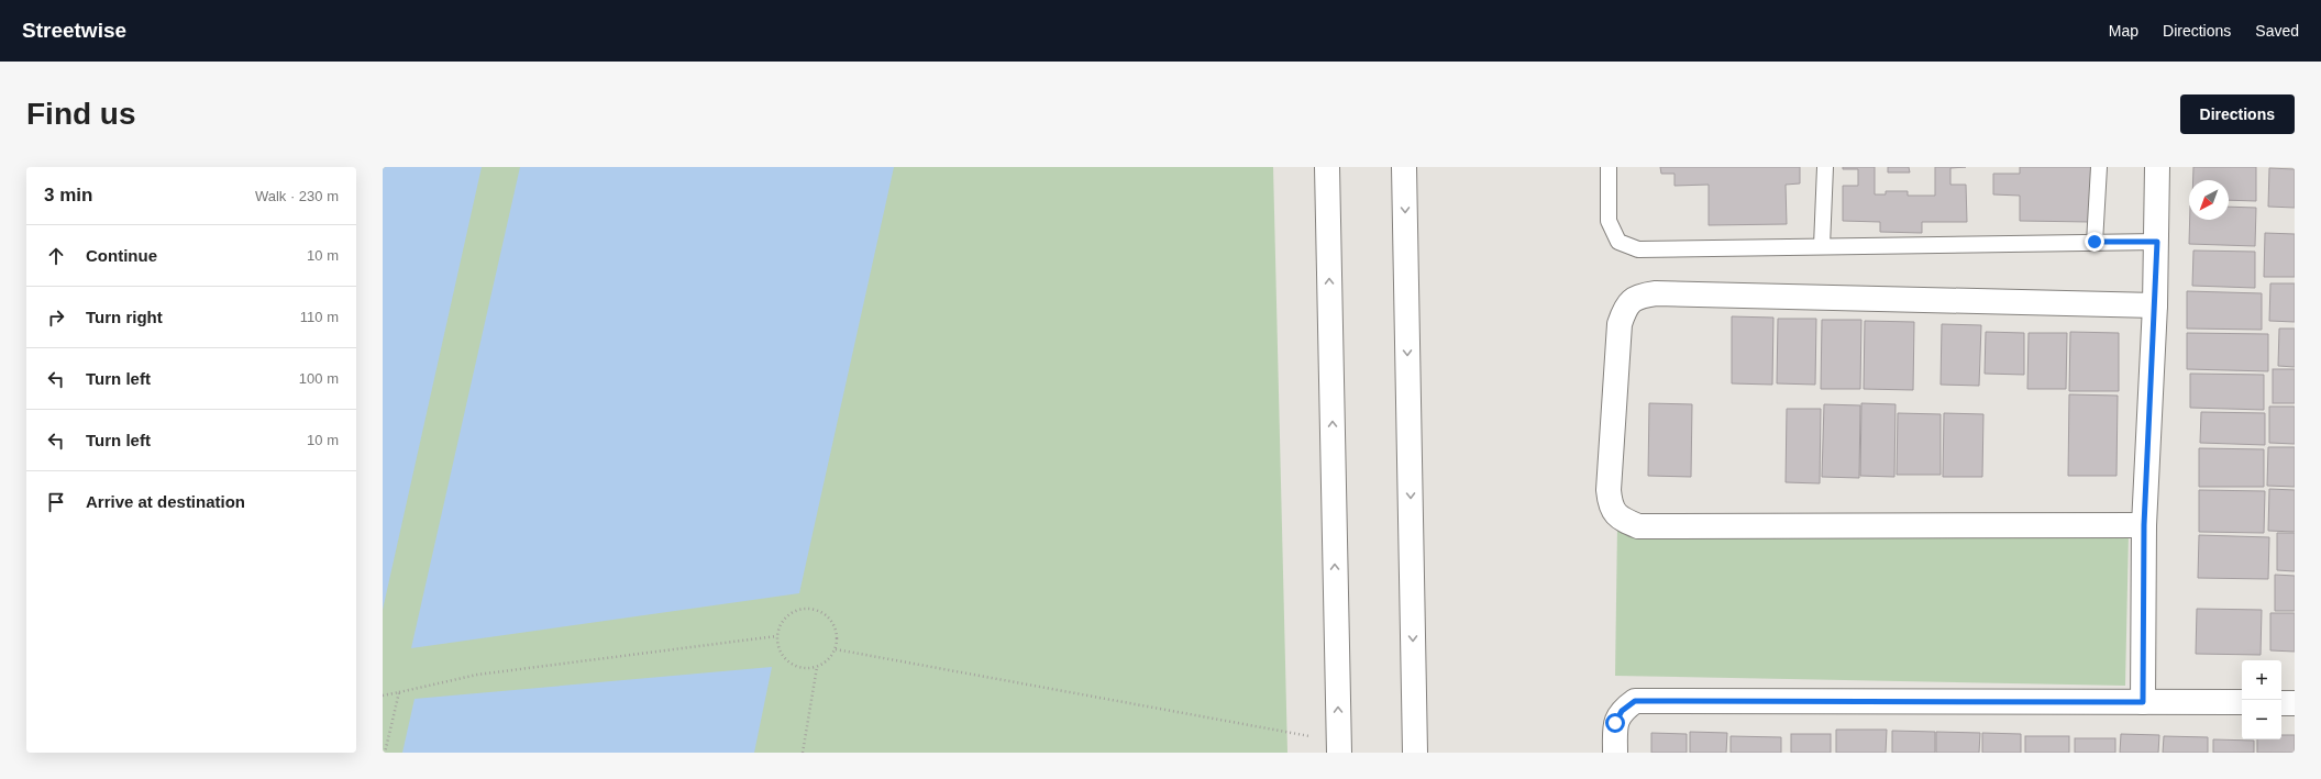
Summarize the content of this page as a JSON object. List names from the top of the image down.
{
  "north": "bottom left",
  "page": {
    "header": "Streetwise",
    "nav": ["Map", "Directions", "Saved"],
    "buttons": "Directions",
    "title": "Find us",
    "heading": ["3 min", "Walk · 230 m"],
    "list": [
      ["Continue", "10 m"],
      ["Turn right", "110 m"],
      ["Turn left", "100 m"],
      ["Turn left", "10 m"],
      "Arrive at destination"
    ],
    "map_buttons": ["+", "−"]
  }
}
